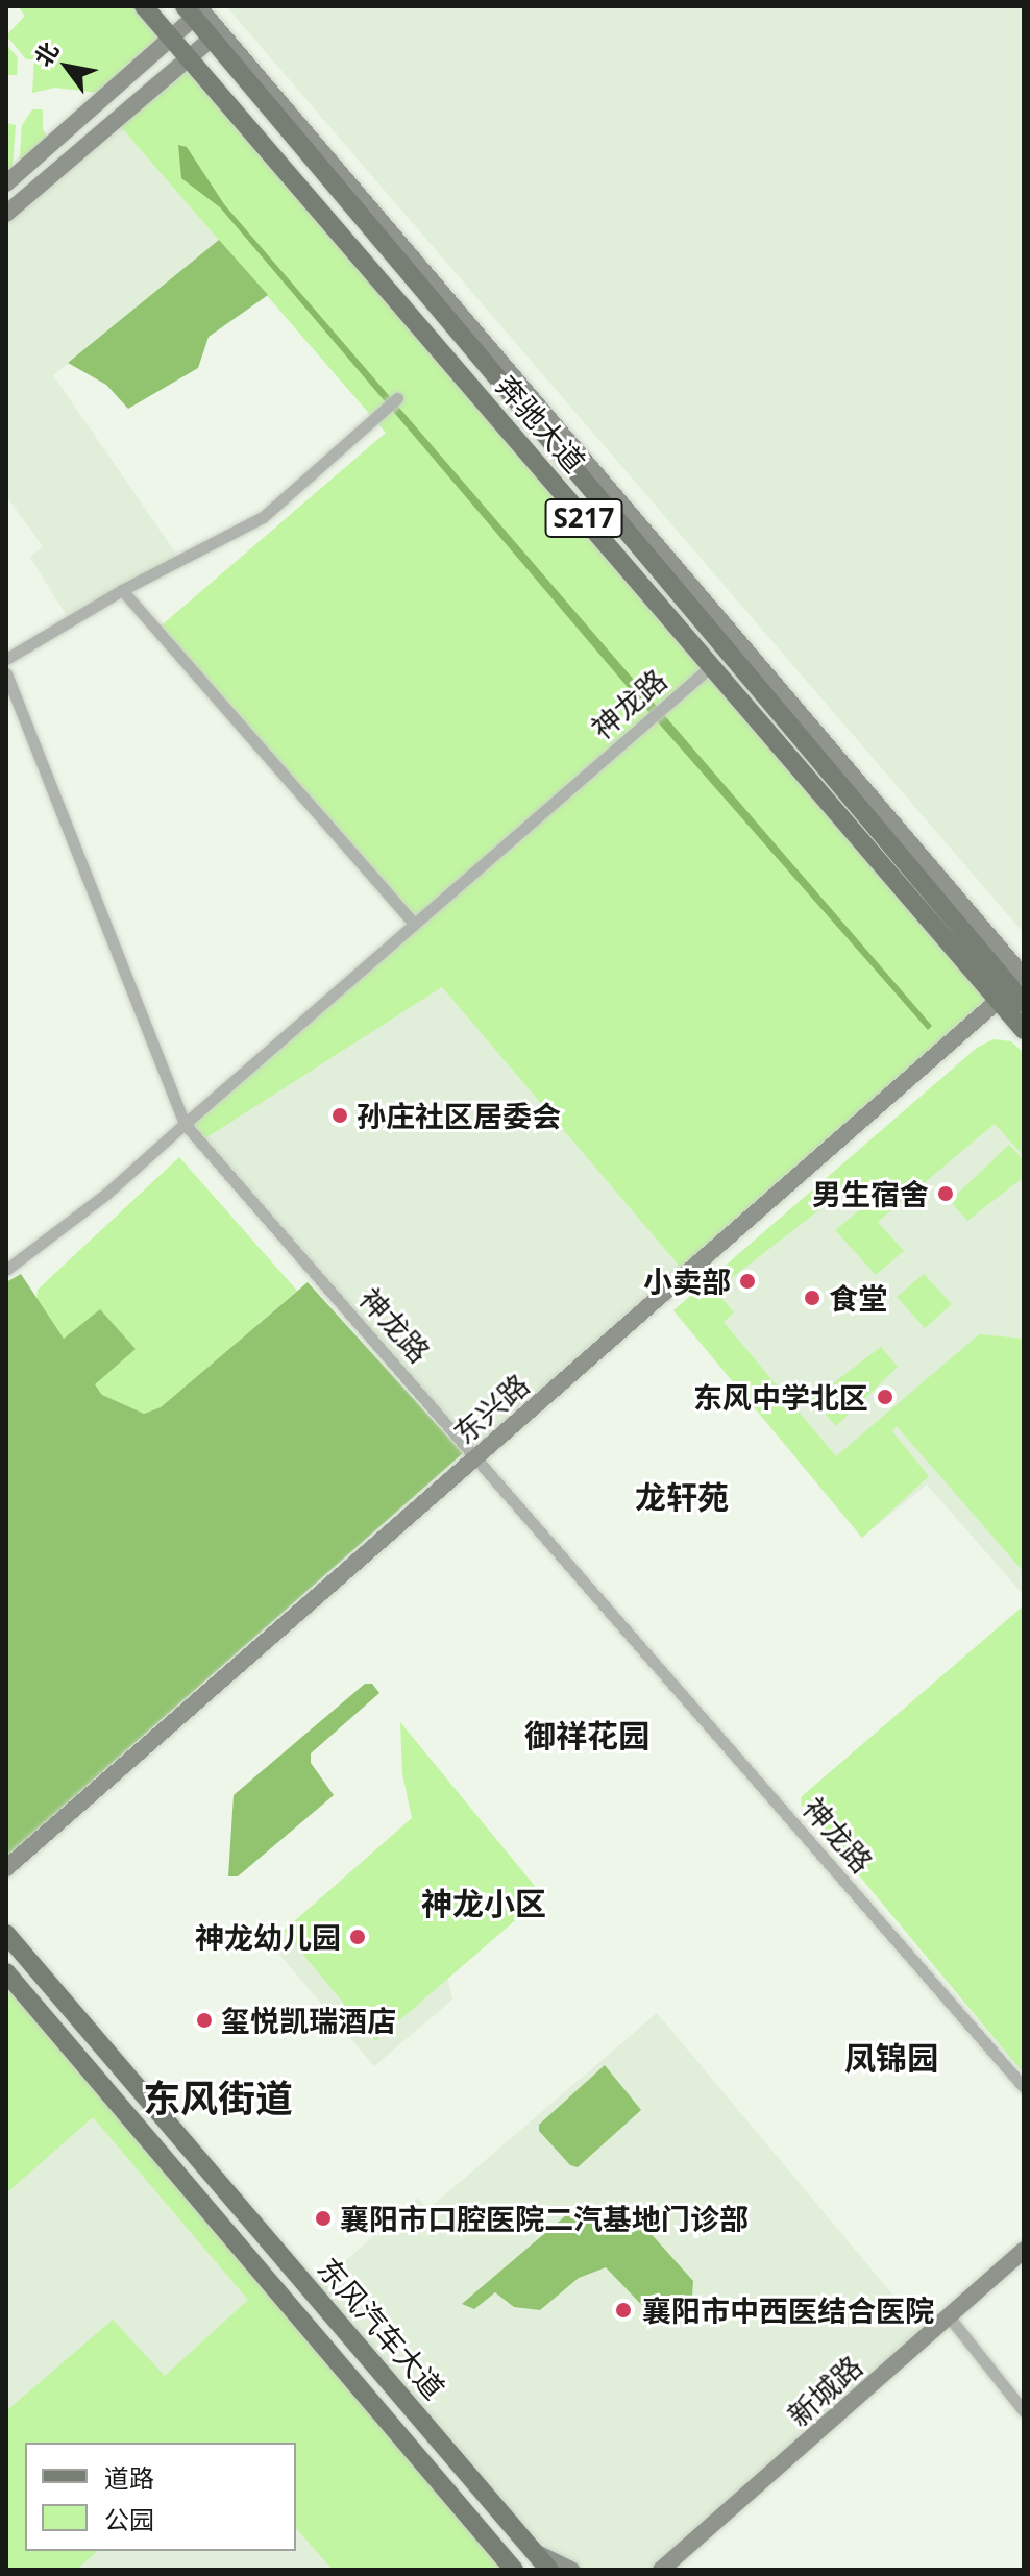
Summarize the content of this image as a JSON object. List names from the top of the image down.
{
  "streets": {
    "main road": ["奔驰大道", "S217", "东风汽车大道"],
    "street": ["神龙路", "东兴路", "新城路"]
  },
  "crossings": [
    ["奔驰大道", "神龙路"],
    ["奔驰大道", "东兴路"],
    ["神龙路", "东兴路"]
  ],
  "districts": [
    "龙轩苑",
    "御祥花园",
    "神龙小区",
    "凤锦园",
    "东风街道"
  ],
  "places": [
    "孙庄社区居委会",
    "男生宿舍",
    "小卖部",
    "食堂",
    "东风中学北区",
    "神龙幼儿园",
    "玺悦凯瑞酒店",
    "襄阳市口腔医院二汽基地门诊部",
    "襄阳市中西医结合医院"
  ],
  "legend": ["道路", "公园"],
  "north": "top left"
}
